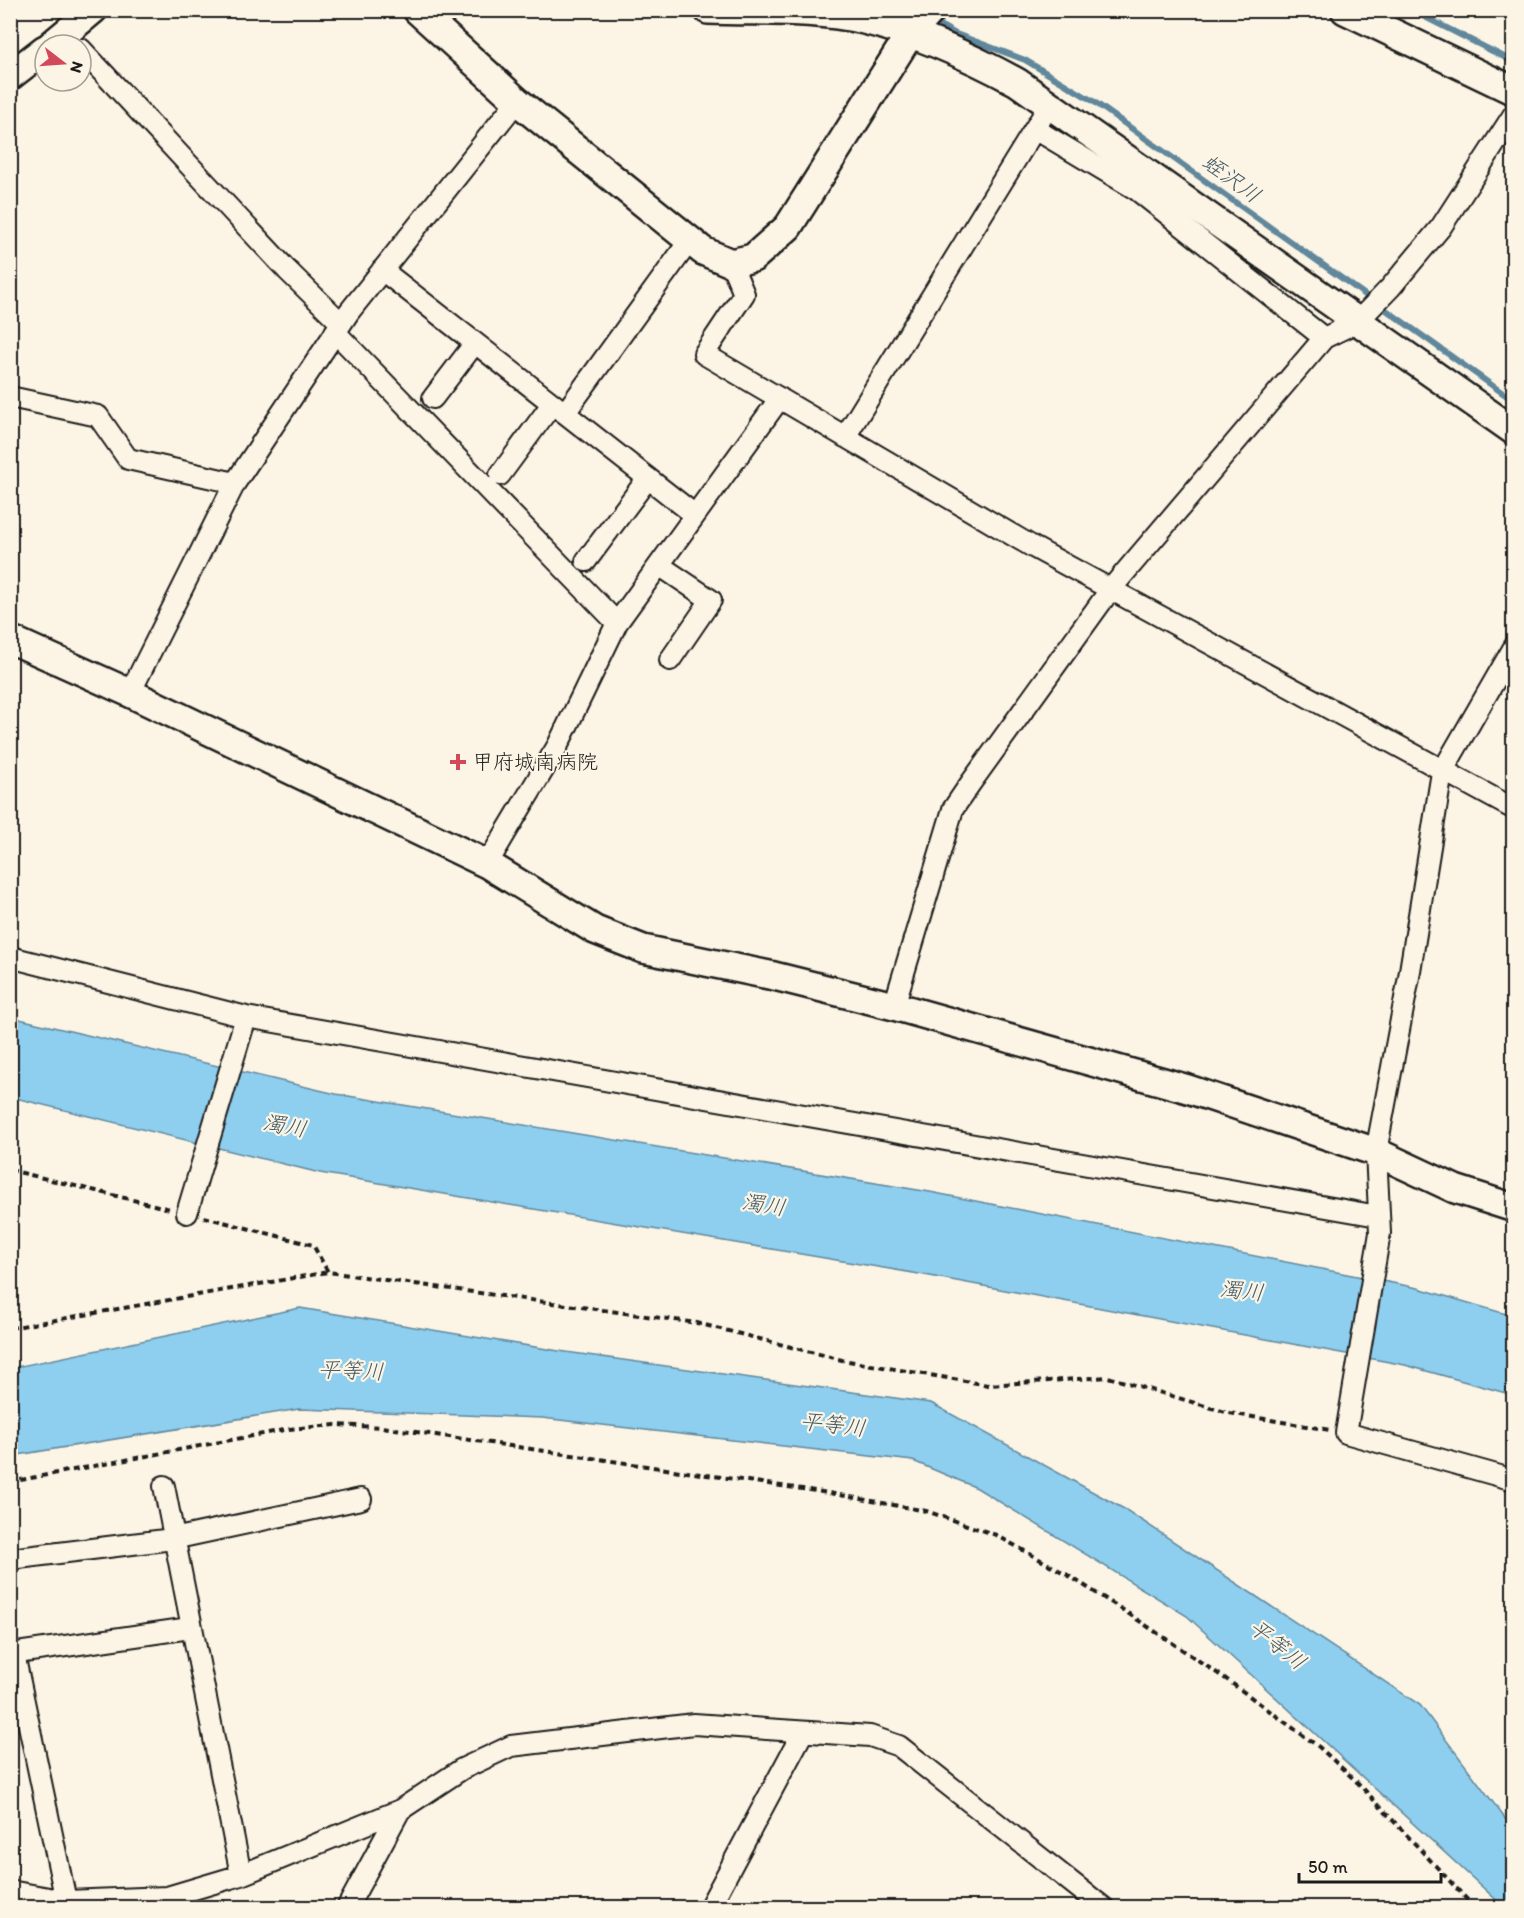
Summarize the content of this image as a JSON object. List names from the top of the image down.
{
  "water": ["蛭沢川", "濁川", "平等川"],
  "places": {
    "health": ["甲府城南病院"]
  },
  "scale_bar": "50 m",
  "north": "right"
}
